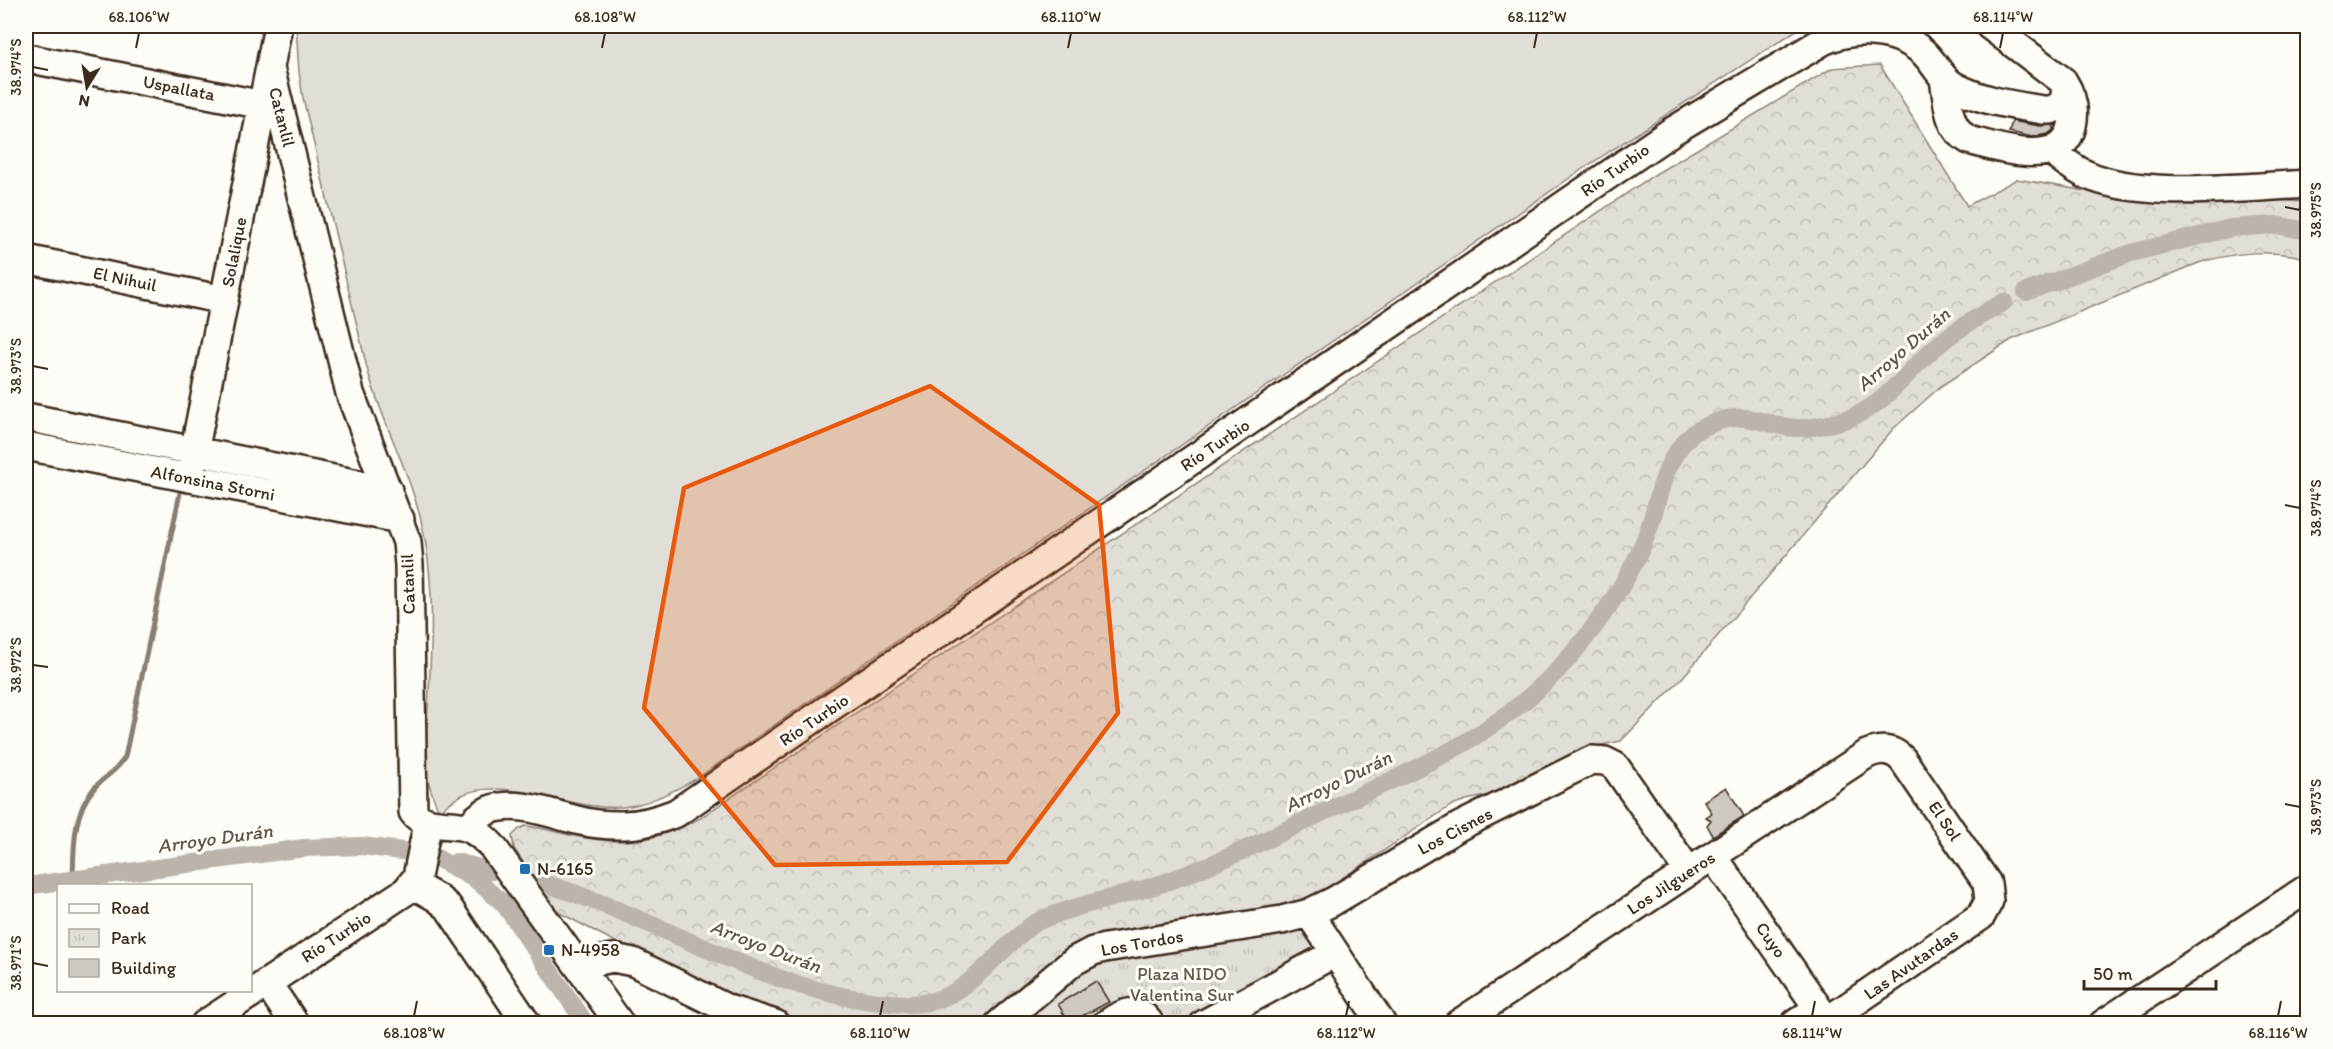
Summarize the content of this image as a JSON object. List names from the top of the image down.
{
  "streets": {
    "street": [
      "Uspallata",
      "Catanlil",
      "Río Turbio",
      "Solalique",
      "El Nihuil",
      "Alfonsina Storni",
      "El Sol",
      "Los Cisnes",
      "Los Jilgueros",
      "Cuyo",
      "Los Tordos",
      "Las Avutardas"
    ]
  },
  "crossings": [
    ["Uspallata", "Solalique"],
    ["Catanlil", "Solalique"],
    ["Catanlil", "Alfonsina Storni"],
    ["Solalique", "El Nihuil"],
    ["Solalique", "Alfonsina Storni"],
    ["El Sol", "Los Jilgueros"],
    ["El Sol", "Las Avutardas"],
    ["Los Cisnes", "Los Jilgueros"],
    ["Los Cisnes", "Los Tordos"],
    ["Los Jilgueros", "Cuyo"],
    ["Cuyo", "Las Avutardas"]
  ],
  "water": ["Arroyo Durán"],
  "parks": ["Plaza NIDO Valentina Sur"],
  "places": {
    "transit": ["N-6165", "N-4958"]
  },
  "legend": ["Road", "Park", "Building"],
  "scale_bar": "50 m",
  "north": "bottom",
  "coordinates": [
    "68.106°W",
    "68.108°W",
    "68.110°W",
    "68.112°W",
    "68.114°W",
    "38.974°S",
    "38.975°S",
    "38.973°S",
    "38.972°S",
    "38.971°S",
    "68.116°W"
  ]
}
